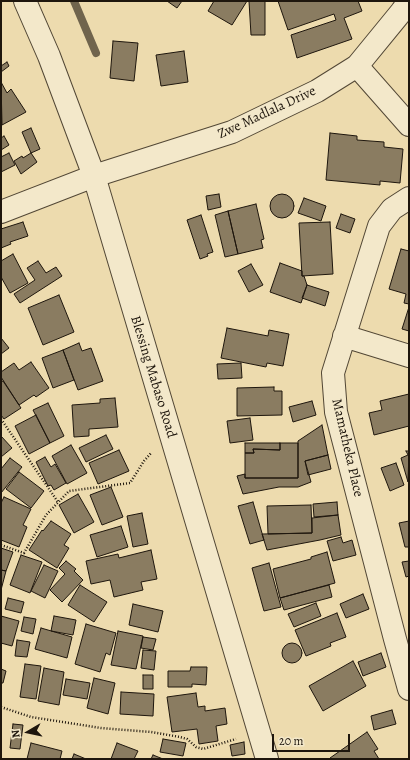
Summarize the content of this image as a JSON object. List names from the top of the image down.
{
  "streets": {
    "street": ["Zwe Madlala Drive", "Blessing Mabaso Road", "Mamatheka Place"]
  },
  "crossings": [
    ["Zwe Madlala Drive", "Blessing Mabaso Road"]
  ],
  "scale_bar": "20 m",
  "north": "left"
}
